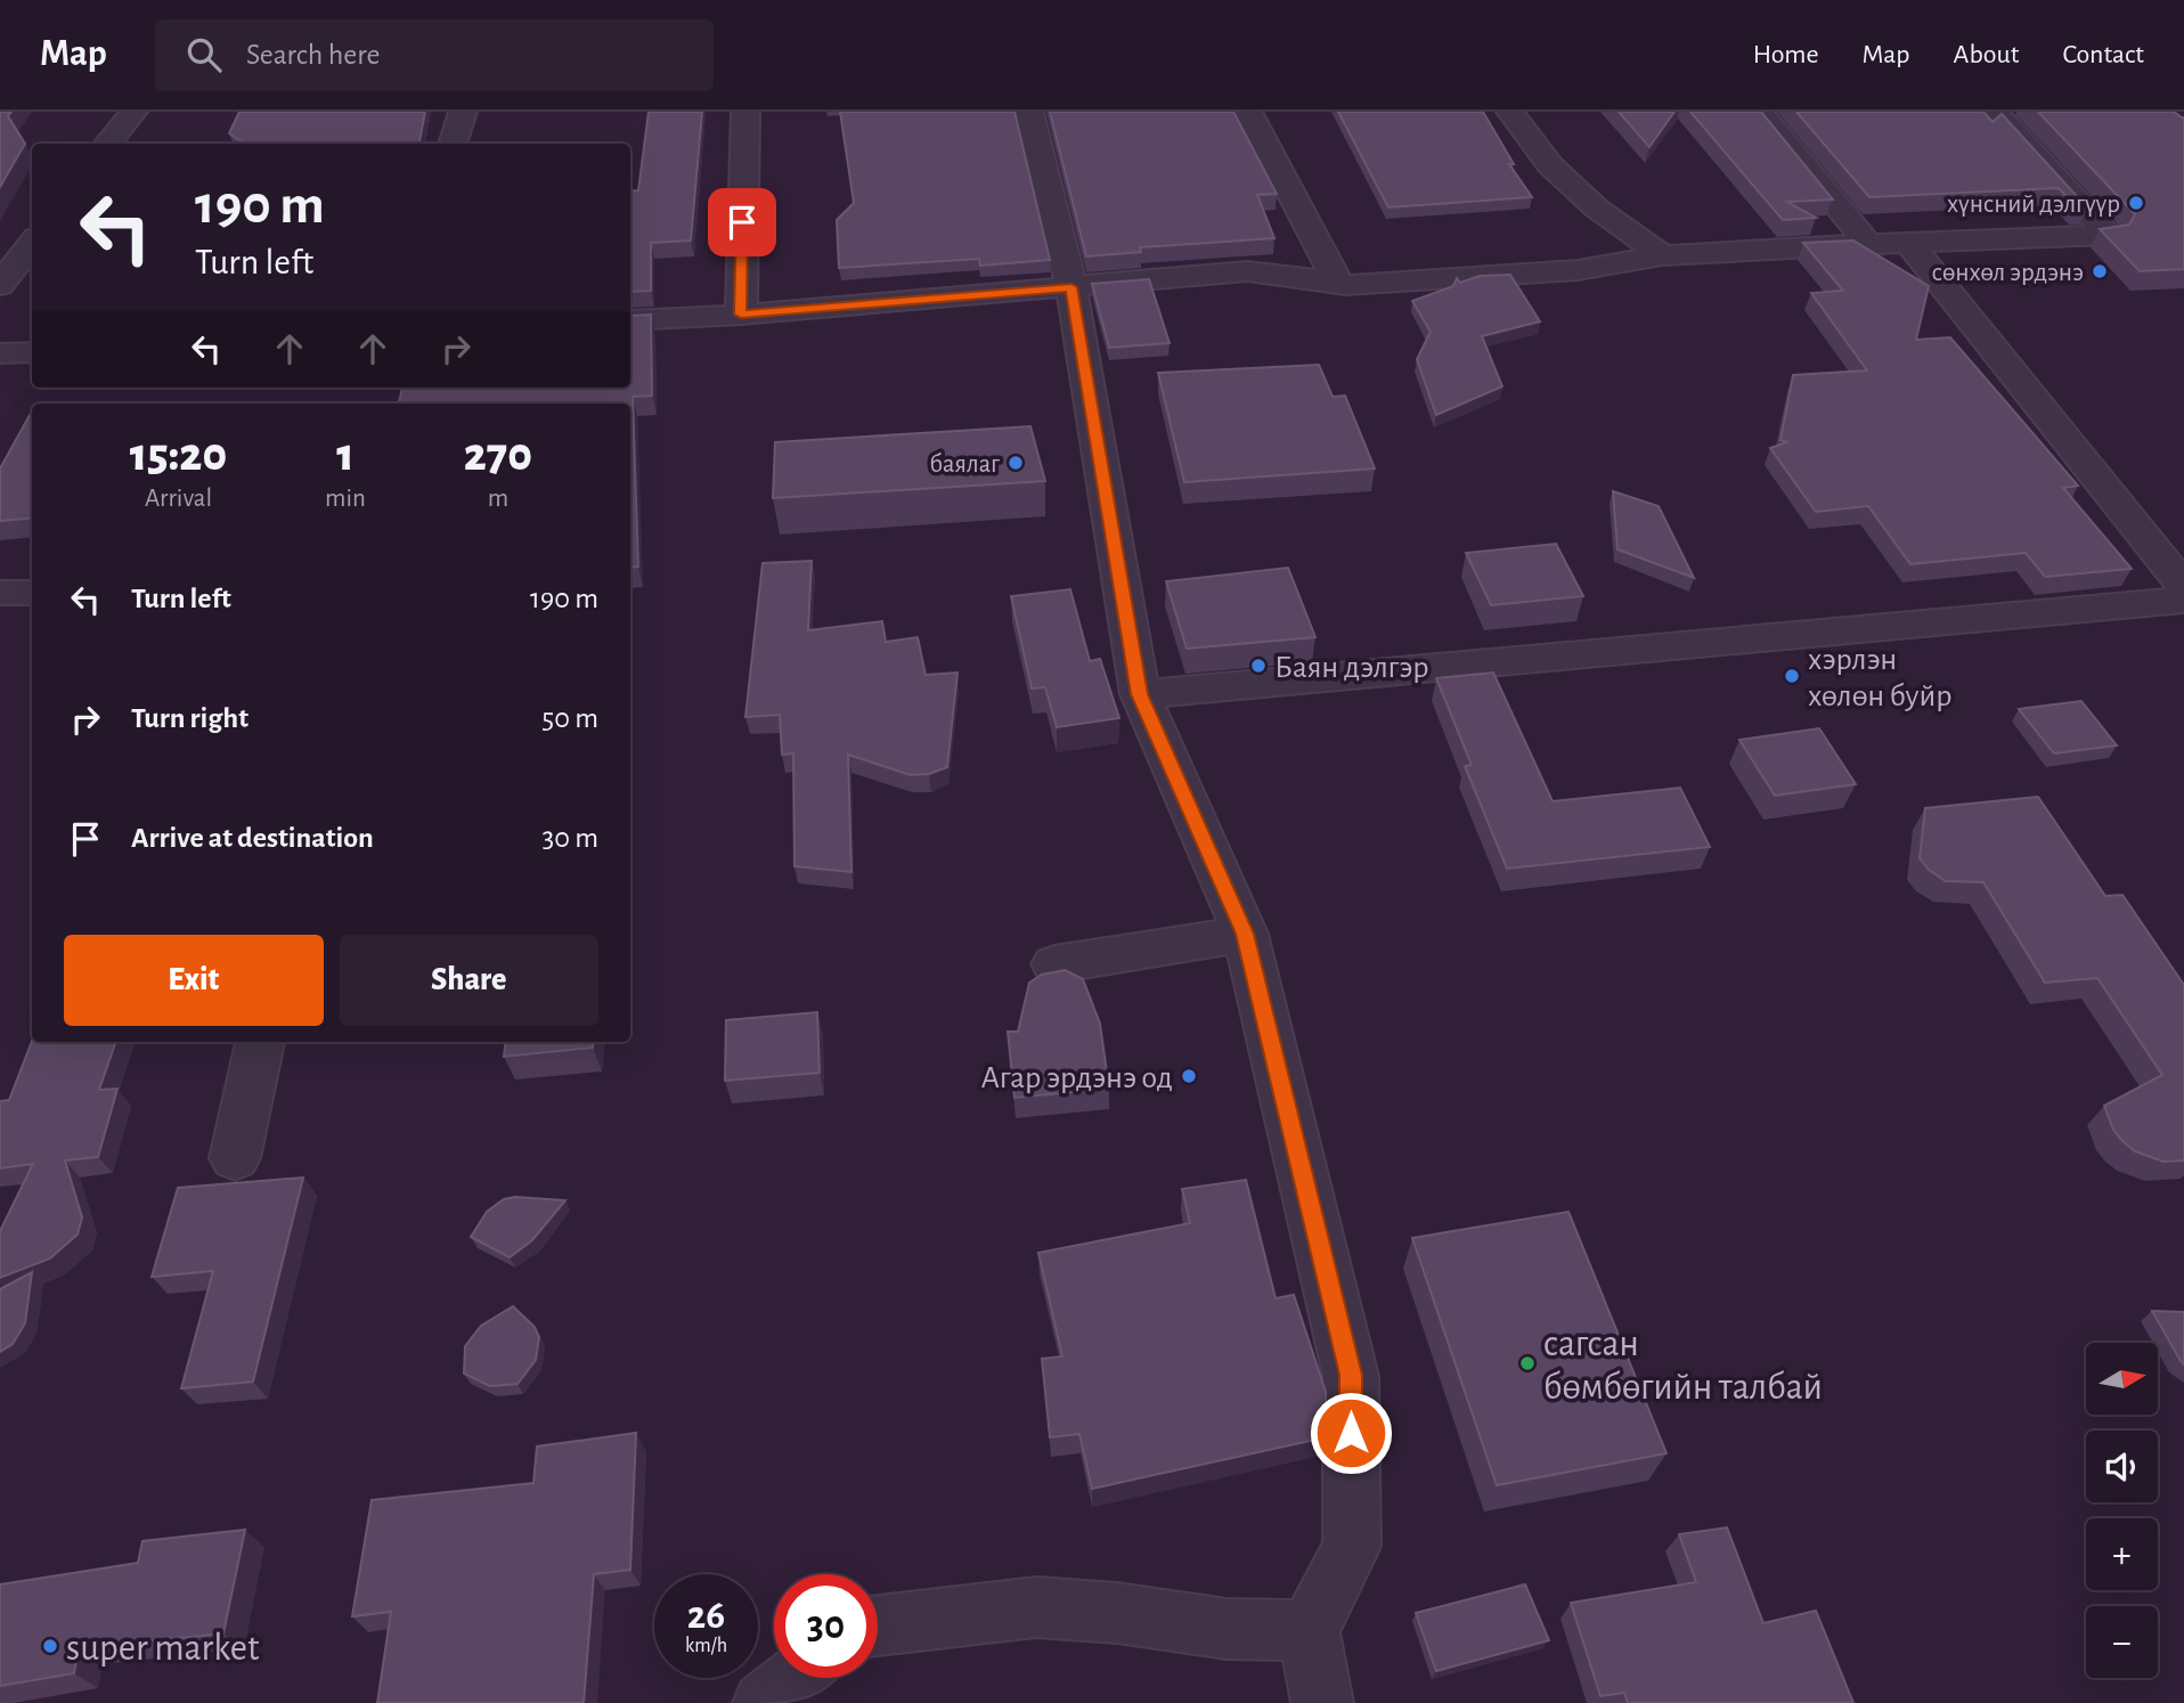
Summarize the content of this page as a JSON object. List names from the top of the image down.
{
  "places": [
    "хүнсний дэлгүүр",
    "сөнхөл эрдэнэ",
    "баялаг",
    "Баян дэлгэр",
    "хэрлэн хөлөн буйр",
    "Агар эрдэнэ од",
    "сагсан бөмбөгийн талбай",
    "super market"
  ],
  "north": "right",
  "page": {
    "header": "Map",
    "search": "Search here",
    "nav": [
      "Home",
      "Map",
      "About",
      "Contact"
    ],
    "turn": ["190 m", "Turn left"],
    "eta": [
      "15:20",
      "Arrival",
      "1",
      "min",
      "270",
      "m"
    ],
    "list": [
      {
        "name": "Turn left",
        "value": "190 m"
      },
      {
        "name": "Turn right",
        "value": "50 m"
      },
      {
        "name": "Arrive at destination",
        "value": "30 m"
      }
    ],
    "buttons": ["Exit", "Share"],
    "map_buttons": ["+", "−"],
    "speed": "26 km/h",
    "limit": "30"
  }
}
